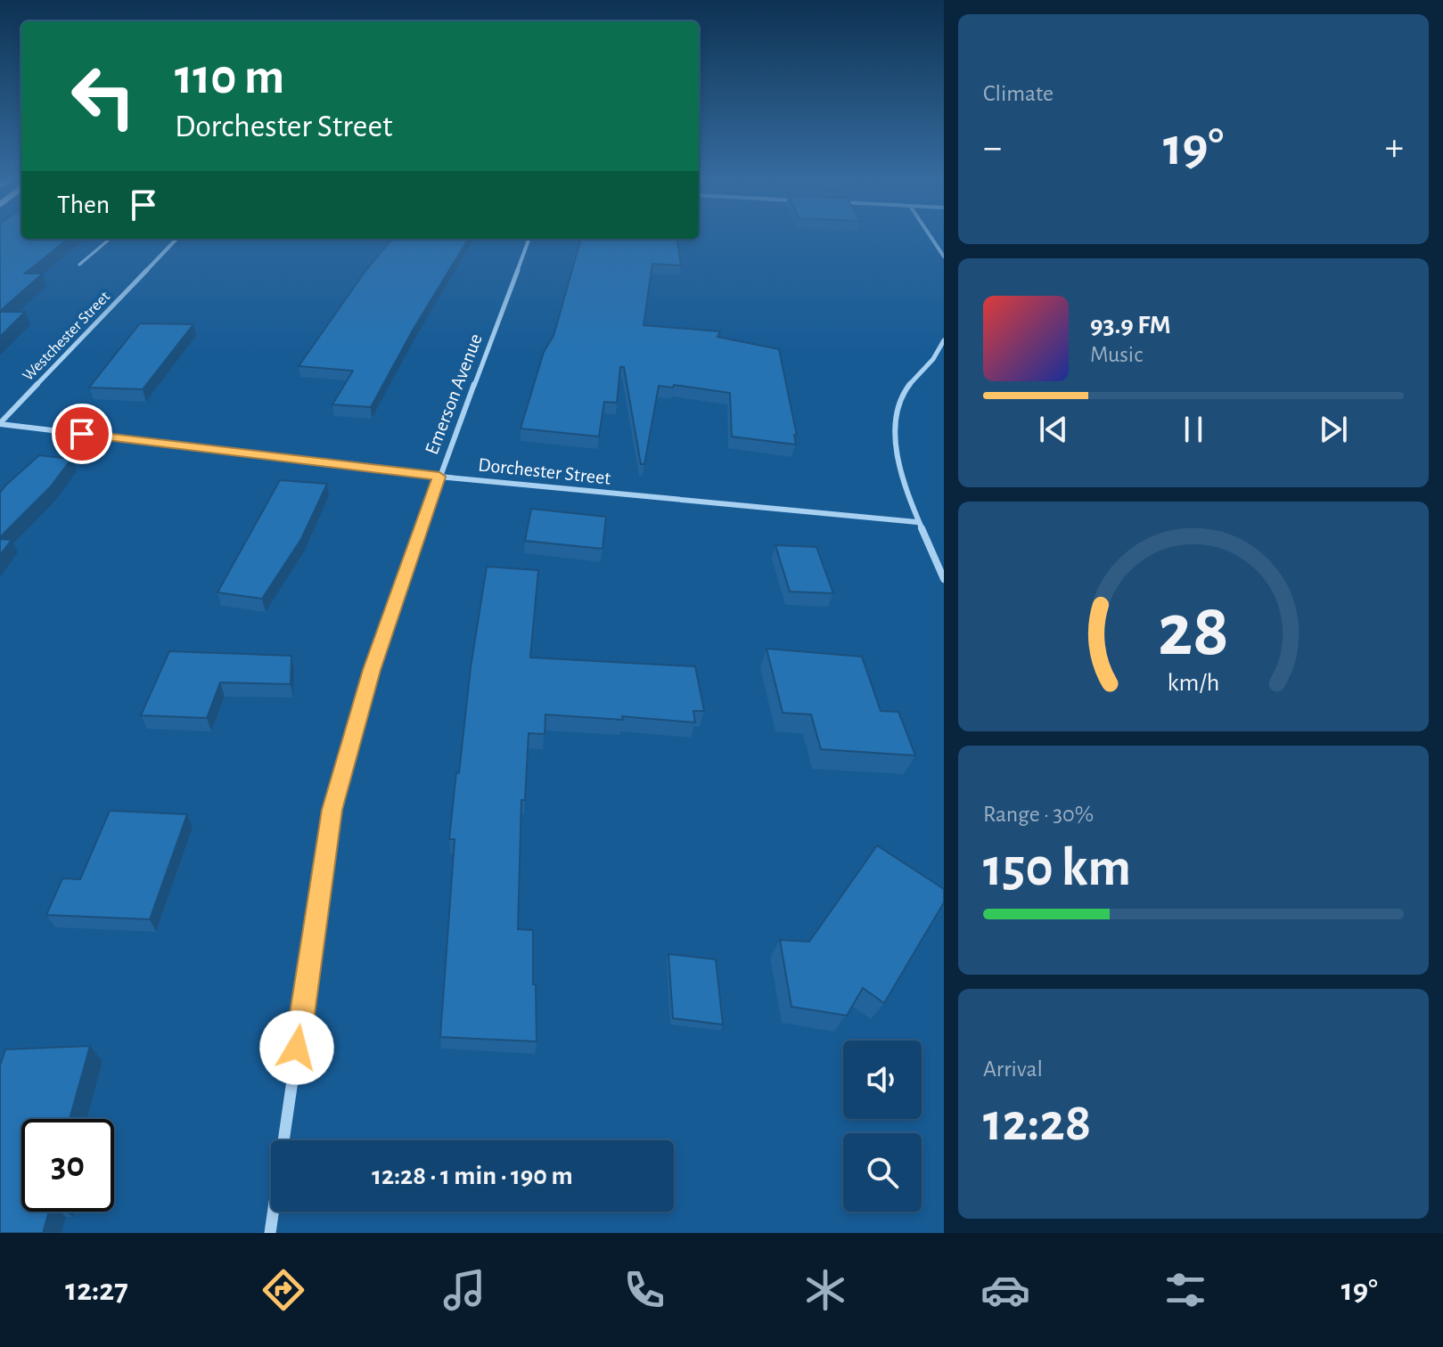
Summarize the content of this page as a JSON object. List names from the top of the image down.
{
  "streets": {
    "street": ["Westchester Street", "Emerson Avenue", "Dorchester Street"]
  },
  "crossings": [
    ["Westchester Street", "Dorchester Street"],
    ["Emerson Avenue", "Dorchester Street"]
  ],
  "page": {
    "tile": [
      "Climate",
      ["Range · 30%", "150 km"],
      ["Arrival", "12:28"]
    ],
    "turn": ["110 m", "Dorchester Street"],
    "heat": ["−", "19°", "+"],
    "then": "Then",
    "song": ["93.9 FM", "Music"],
    "limit": "30",
    "trip": "12:28 · 1 min · 190 m",
    "tabs": ["12:27", "19°"],
    "gauge": ["28", "km/h"]
  }
}
